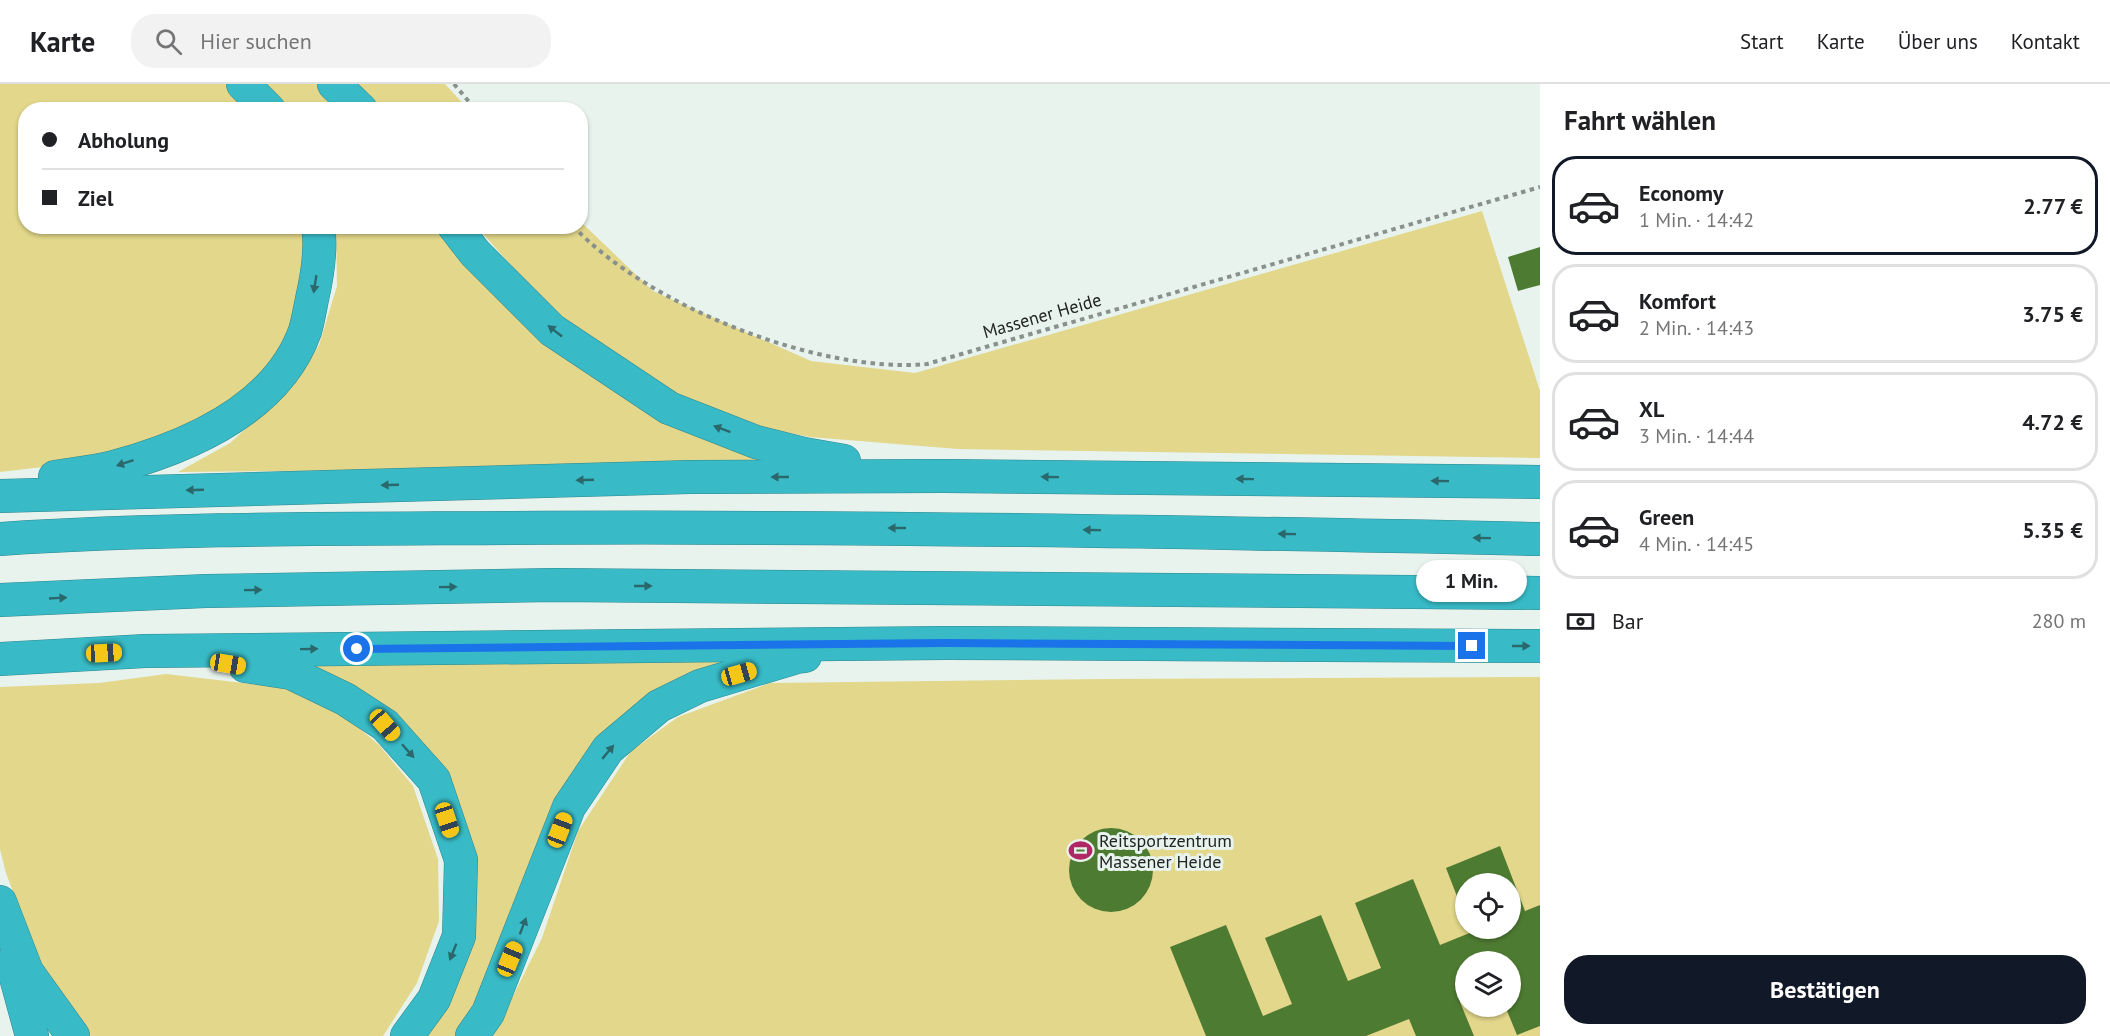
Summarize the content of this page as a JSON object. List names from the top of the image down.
{
  "streets": {
    "path": ["Massener Heide"]
  },
  "places": {
    "sports": ["Reitsportzentrum Massener Heide"]
  },
  "page": {
    "header": "Karte",
    "search": "Hier suchen",
    "nav": [
      "Start",
      "Karte",
      "Über uns",
      "Kontakt"
    ],
    "heading": "Fahrt wählen",
    "banner": ["Abholung", "Ziel"],
    "list": [
      {
        "name": "Economy",
        "note": "1 Min. · 14:42",
        "value": "2.77 €"
      },
      {
        "name": "Komfort",
        "note": "2 Min. · 14:43",
        "value": "3.75 €"
      },
      {
        "name": "XL",
        "note": "3 Min. · 14:44",
        "value": "4.72 €"
      },
      {
        "name": "Green",
        "note": "4 Min. · 14:45",
        "value": "5.35 €"
      }
    ],
    "bubble": "1 Min.",
    "pay": ["Bar", "280 m"],
    "buttons": "Bestätigen"
  }
}
